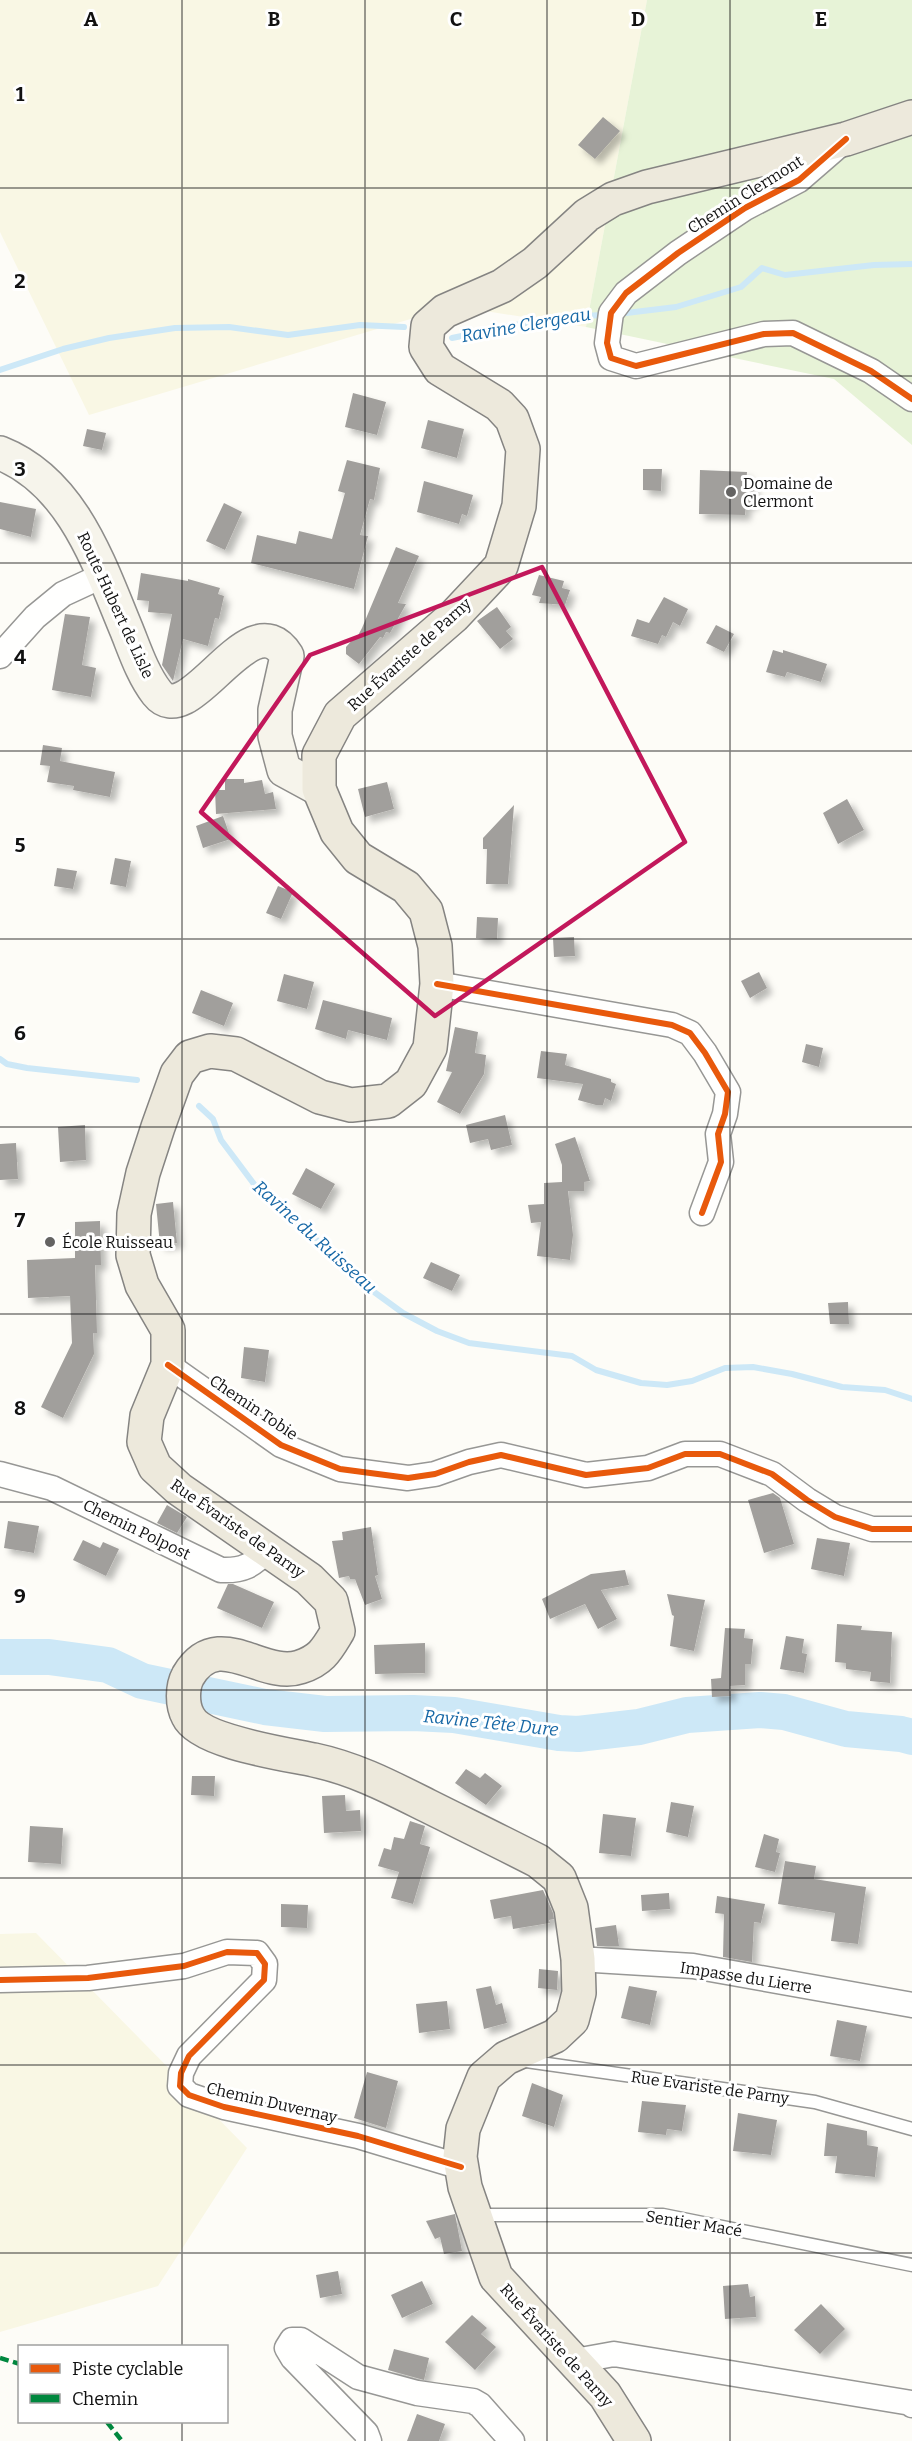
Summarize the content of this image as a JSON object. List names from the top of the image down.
{
  "streets": {
    "main road": ["Route Hubert de Lisle", "Rue Évariste de Parny"],
    "street": [
      "Chemin Clermont",
      "Chemin Tobie",
      "Chemin Polpost",
      "Impasse du Lierre",
      "Chemin Duvernay"
    ],
    "lane": ["Rue Evariste de Parny", "Sentier Macé"]
  },
  "crossings": [
    ["Chemin Clermont", "Rue Évariste de Parny"],
    ["Route Hubert de Lisle", "Rue Évariste de Parny"],
    ["Rue Évariste de Parny", "Chemin Tobie"],
    ["Rue Évariste de Parny", "Chemin Polpost"],
    ["Rue Évariste de Parny", "Impasse du Lierre"],
    ["Rue Évariste de Parny", "Rue Evariste de Parny"],
    ["Rue Évariste de Parny", "Chemin Duvernay"],
    ["Rue Évariste de Parny", "Sentier Macé"]
  ],
  "water": ["Ravine Clergeau", "Ravine du Ruisseau", "Ravine Tête Dure"],
  "places": ["Domaine de Clermont", "École Ruisseau"],
  "legend": ["Piste cyclable", "Chemin"],
  "grid": {
    "columns": [
      "A",
      "B",
      "C",
      "D",
      "E"
    ],
    "rows": [
      "1",
      "2",
      "3",
      "4",
      "5",
      "6",
      "7",
      "8",
      "9"
    ]
  }
}
